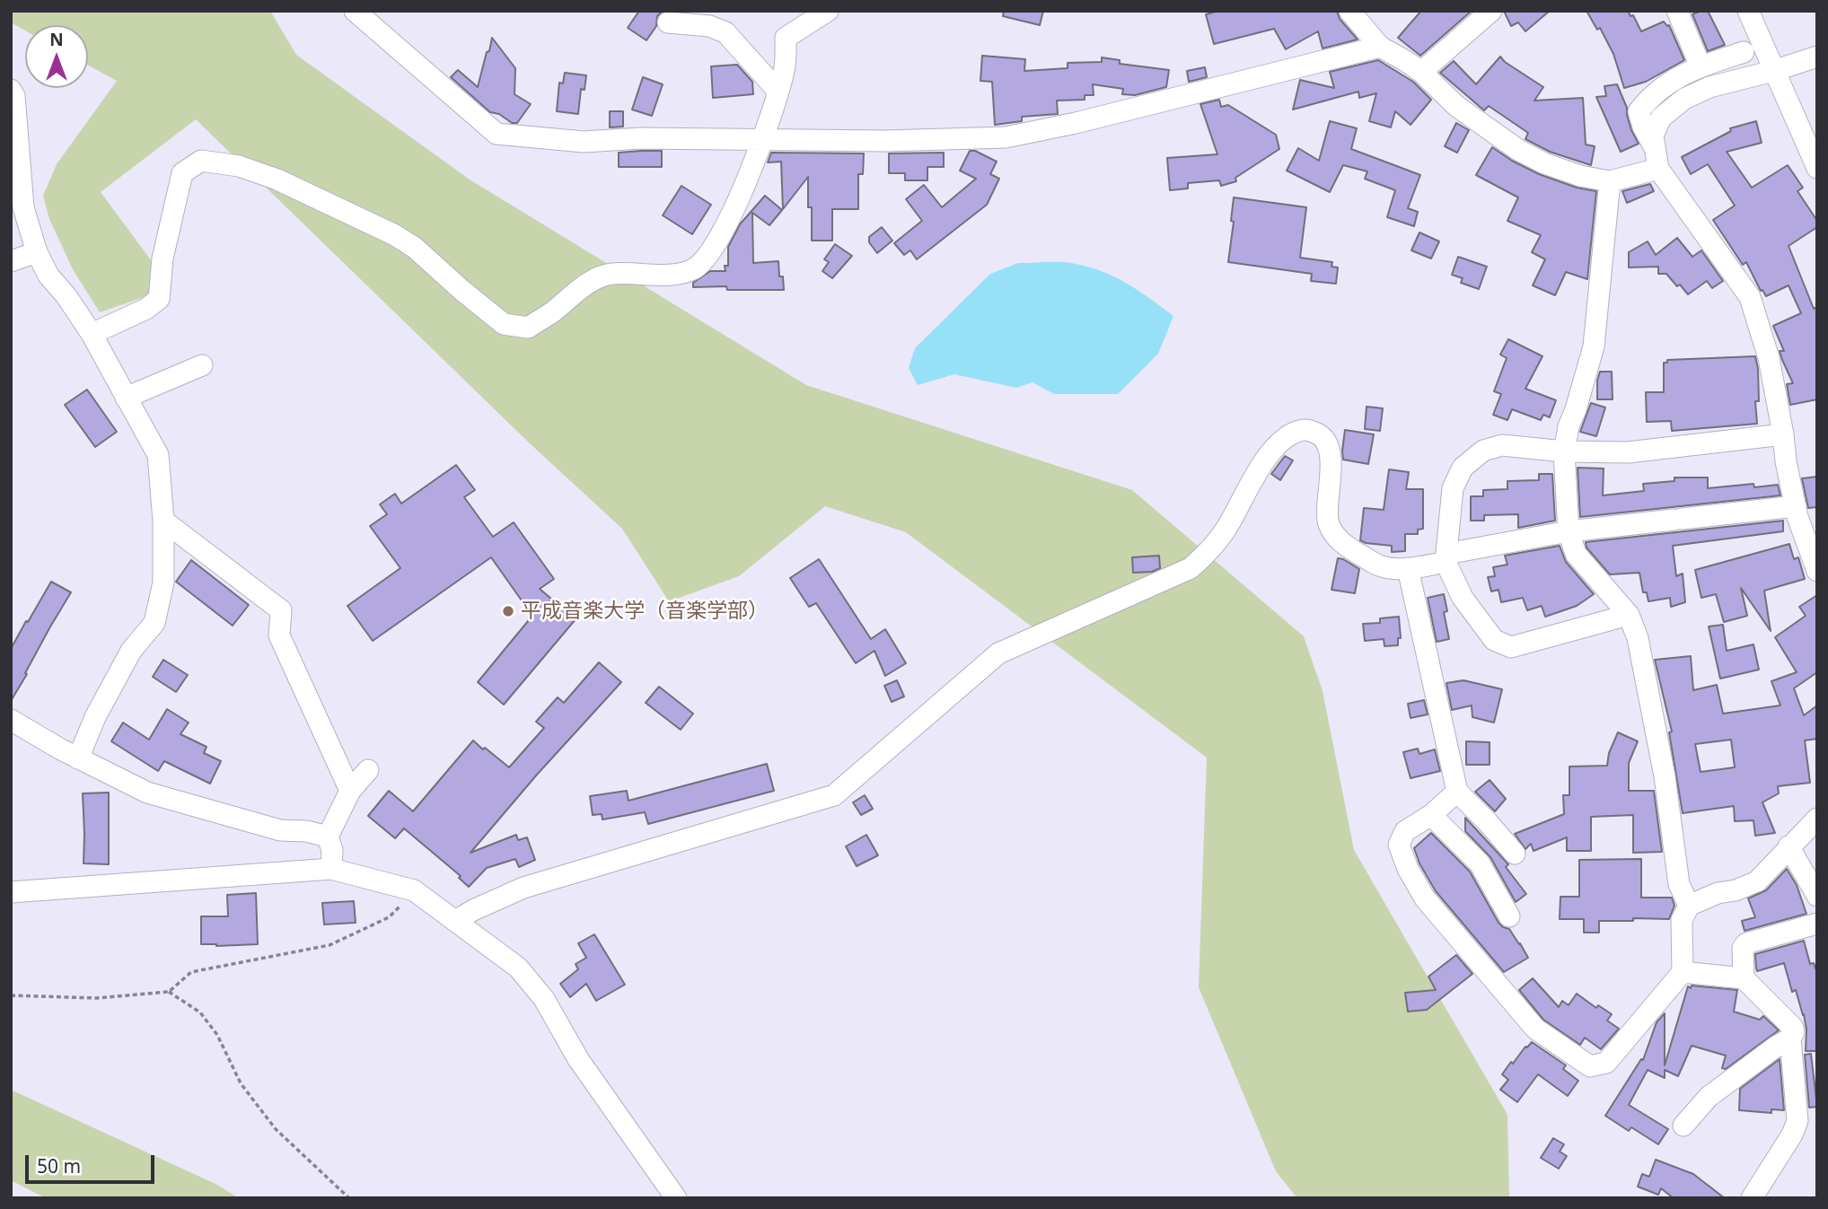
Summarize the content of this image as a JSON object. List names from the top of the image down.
{
  "places": ["平成音楽大学（音楽学部）"],
  "scale_bar": "50 m",
  "north": "top"
}
